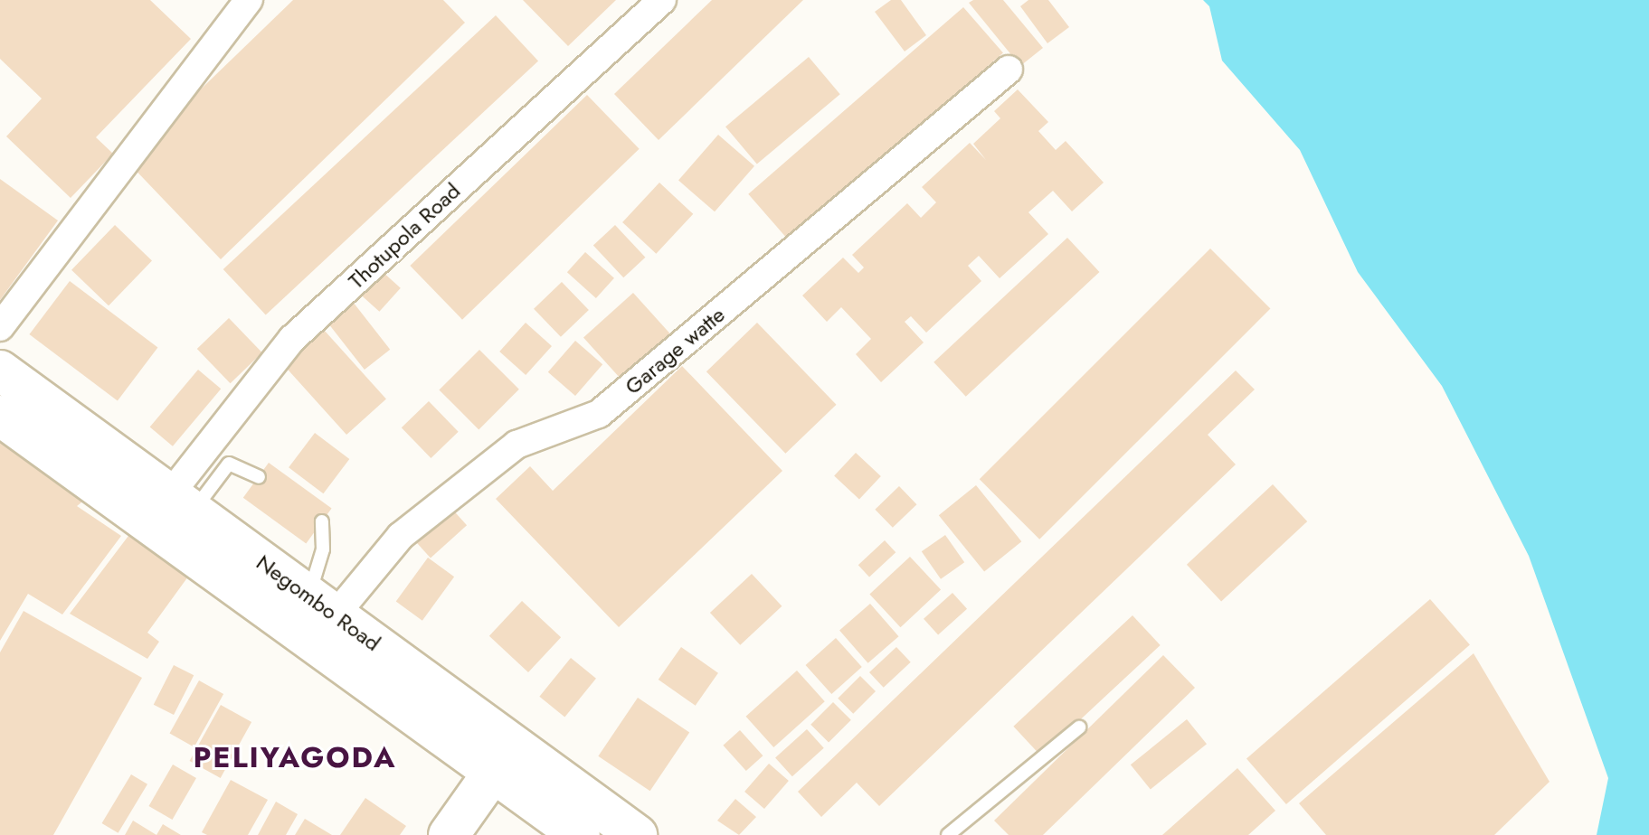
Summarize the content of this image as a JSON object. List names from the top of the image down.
{
  "streets": {
    "main road": ["Negombo Road"],
    "street": ["Thotupola Road", "Garage watte"]
  },
  "crossings": [
    ["Thotupola Road", "Negombo Road"],
    ["Garage watte", "Negombo Road"]
  ],
  "districts": ["PELIYAGODA"]
}
